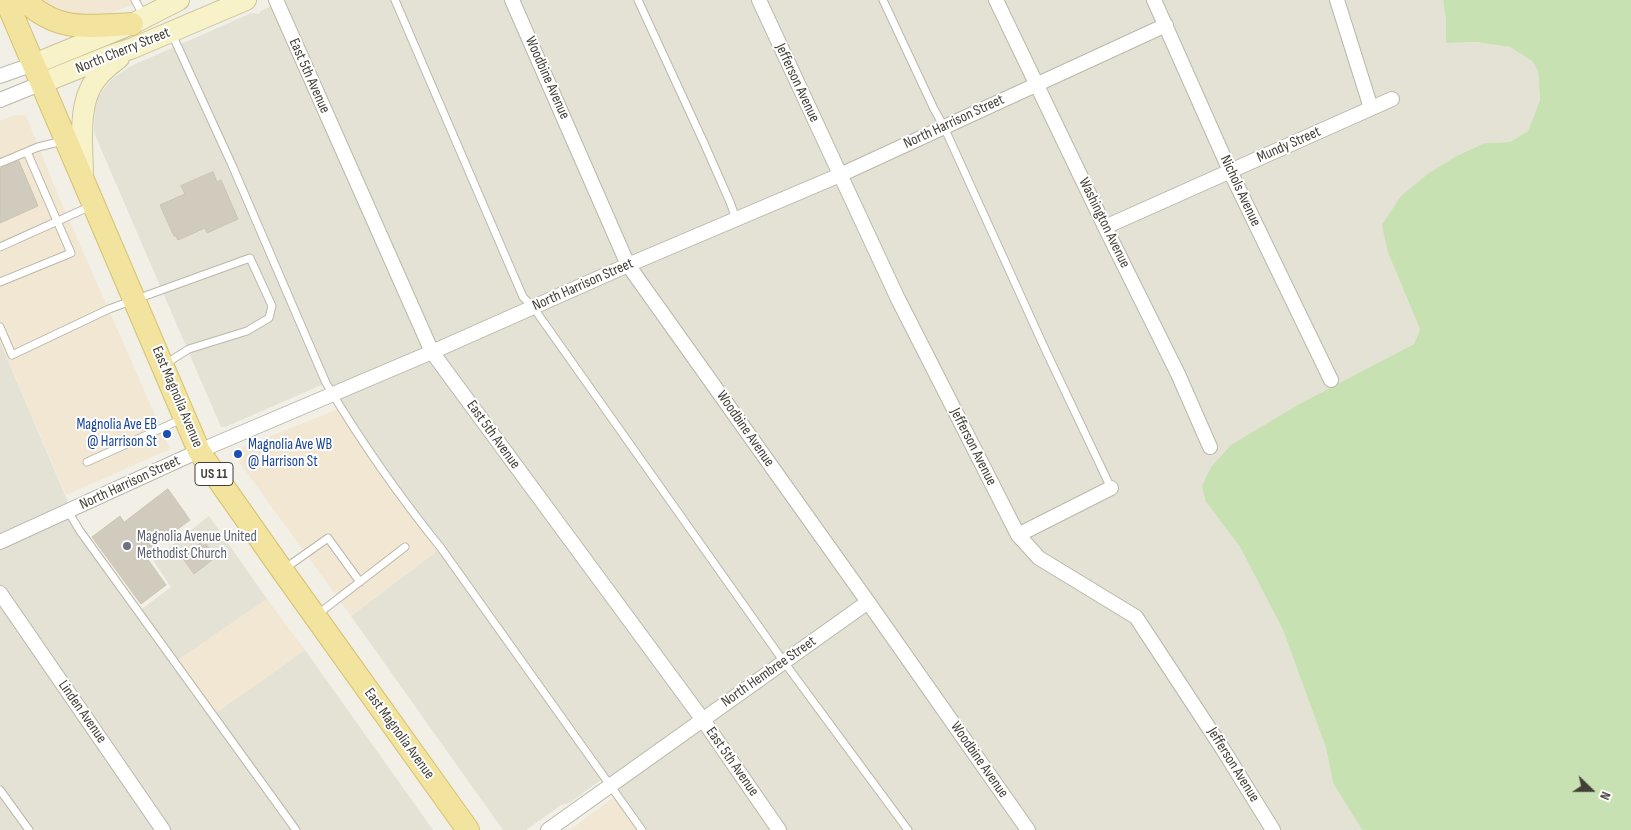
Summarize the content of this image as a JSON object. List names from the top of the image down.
{
  "streets": {
    "main road": ["North Cherry Street", "East Magnolia Avenue", "US 11"],
    "street": [
      "East 5th Avenue",
      "Woodbine Avenue",
      "Jefferson Avenue",
      "North Harrison Street",
      "Mundy Street",
      "Nichols Avenue",
      "Washington Avenue",
      "North Hembree Street",
      "Linden Avenue"
    ]
  },
  "crossings": [
    ["North Cherry Street", "East Magnolia Avenue"],
    ["East 5th Avenue", "North Harrison Street"],
    ["East 5th Avenue", "North Hembree Street"],
    ["Woodbine Avenue", "North Harrison Street"],
    ["Woodbine Avenue", "North Hembree Street"],
    ["Jefferson Avenue", "North Harrison Street"],
    ["North Harrison Street", "Nichols Avenue"],
    ["North Harrison Street", "Washington Avenue"],
    ["North Harrison Street", "East Magnolia Avenue"],
    ["Mundy Street", "Nichols Avenue"],
    ["Mundy Street", "Washington Avenue"]
  ],
  "places": ["Magnolia Ave EB @ Harrison St", "Magnolia Ave WB @ Harrison St", "Magnolia Avenue United Methodist Church"],
  "north": "right"
}
